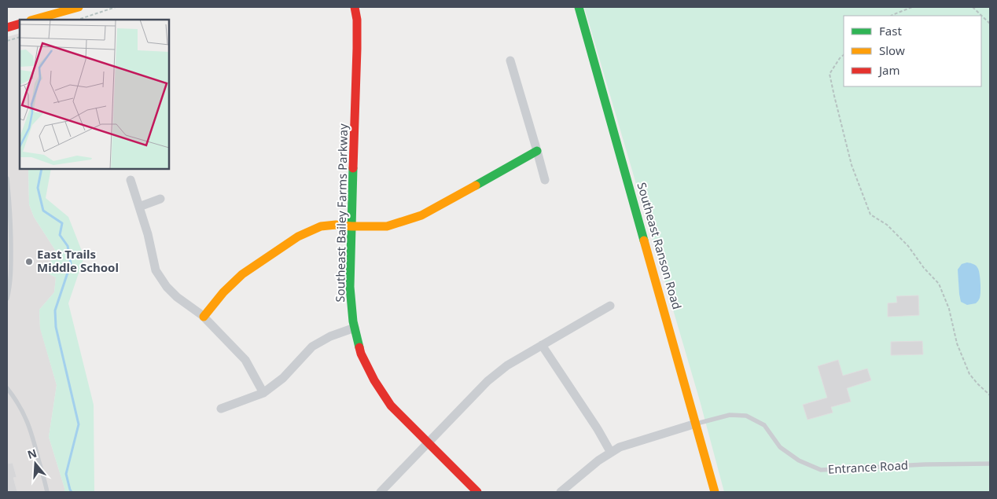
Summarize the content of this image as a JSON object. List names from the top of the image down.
{
  "streets": {
    "street": ["Southeast Bailey Farms Parkway", "Southeast Ranson Road"],
    "lane": ["Entrance Road"]
  },
  "crossings": [
    ["Southeast Ranson Road", "Entrance Road"]
  ],
  "places": ["East Trails Middle School"],
  "legend": ["Fast", "Slow", "Jam"],
  "north": "top"
}
